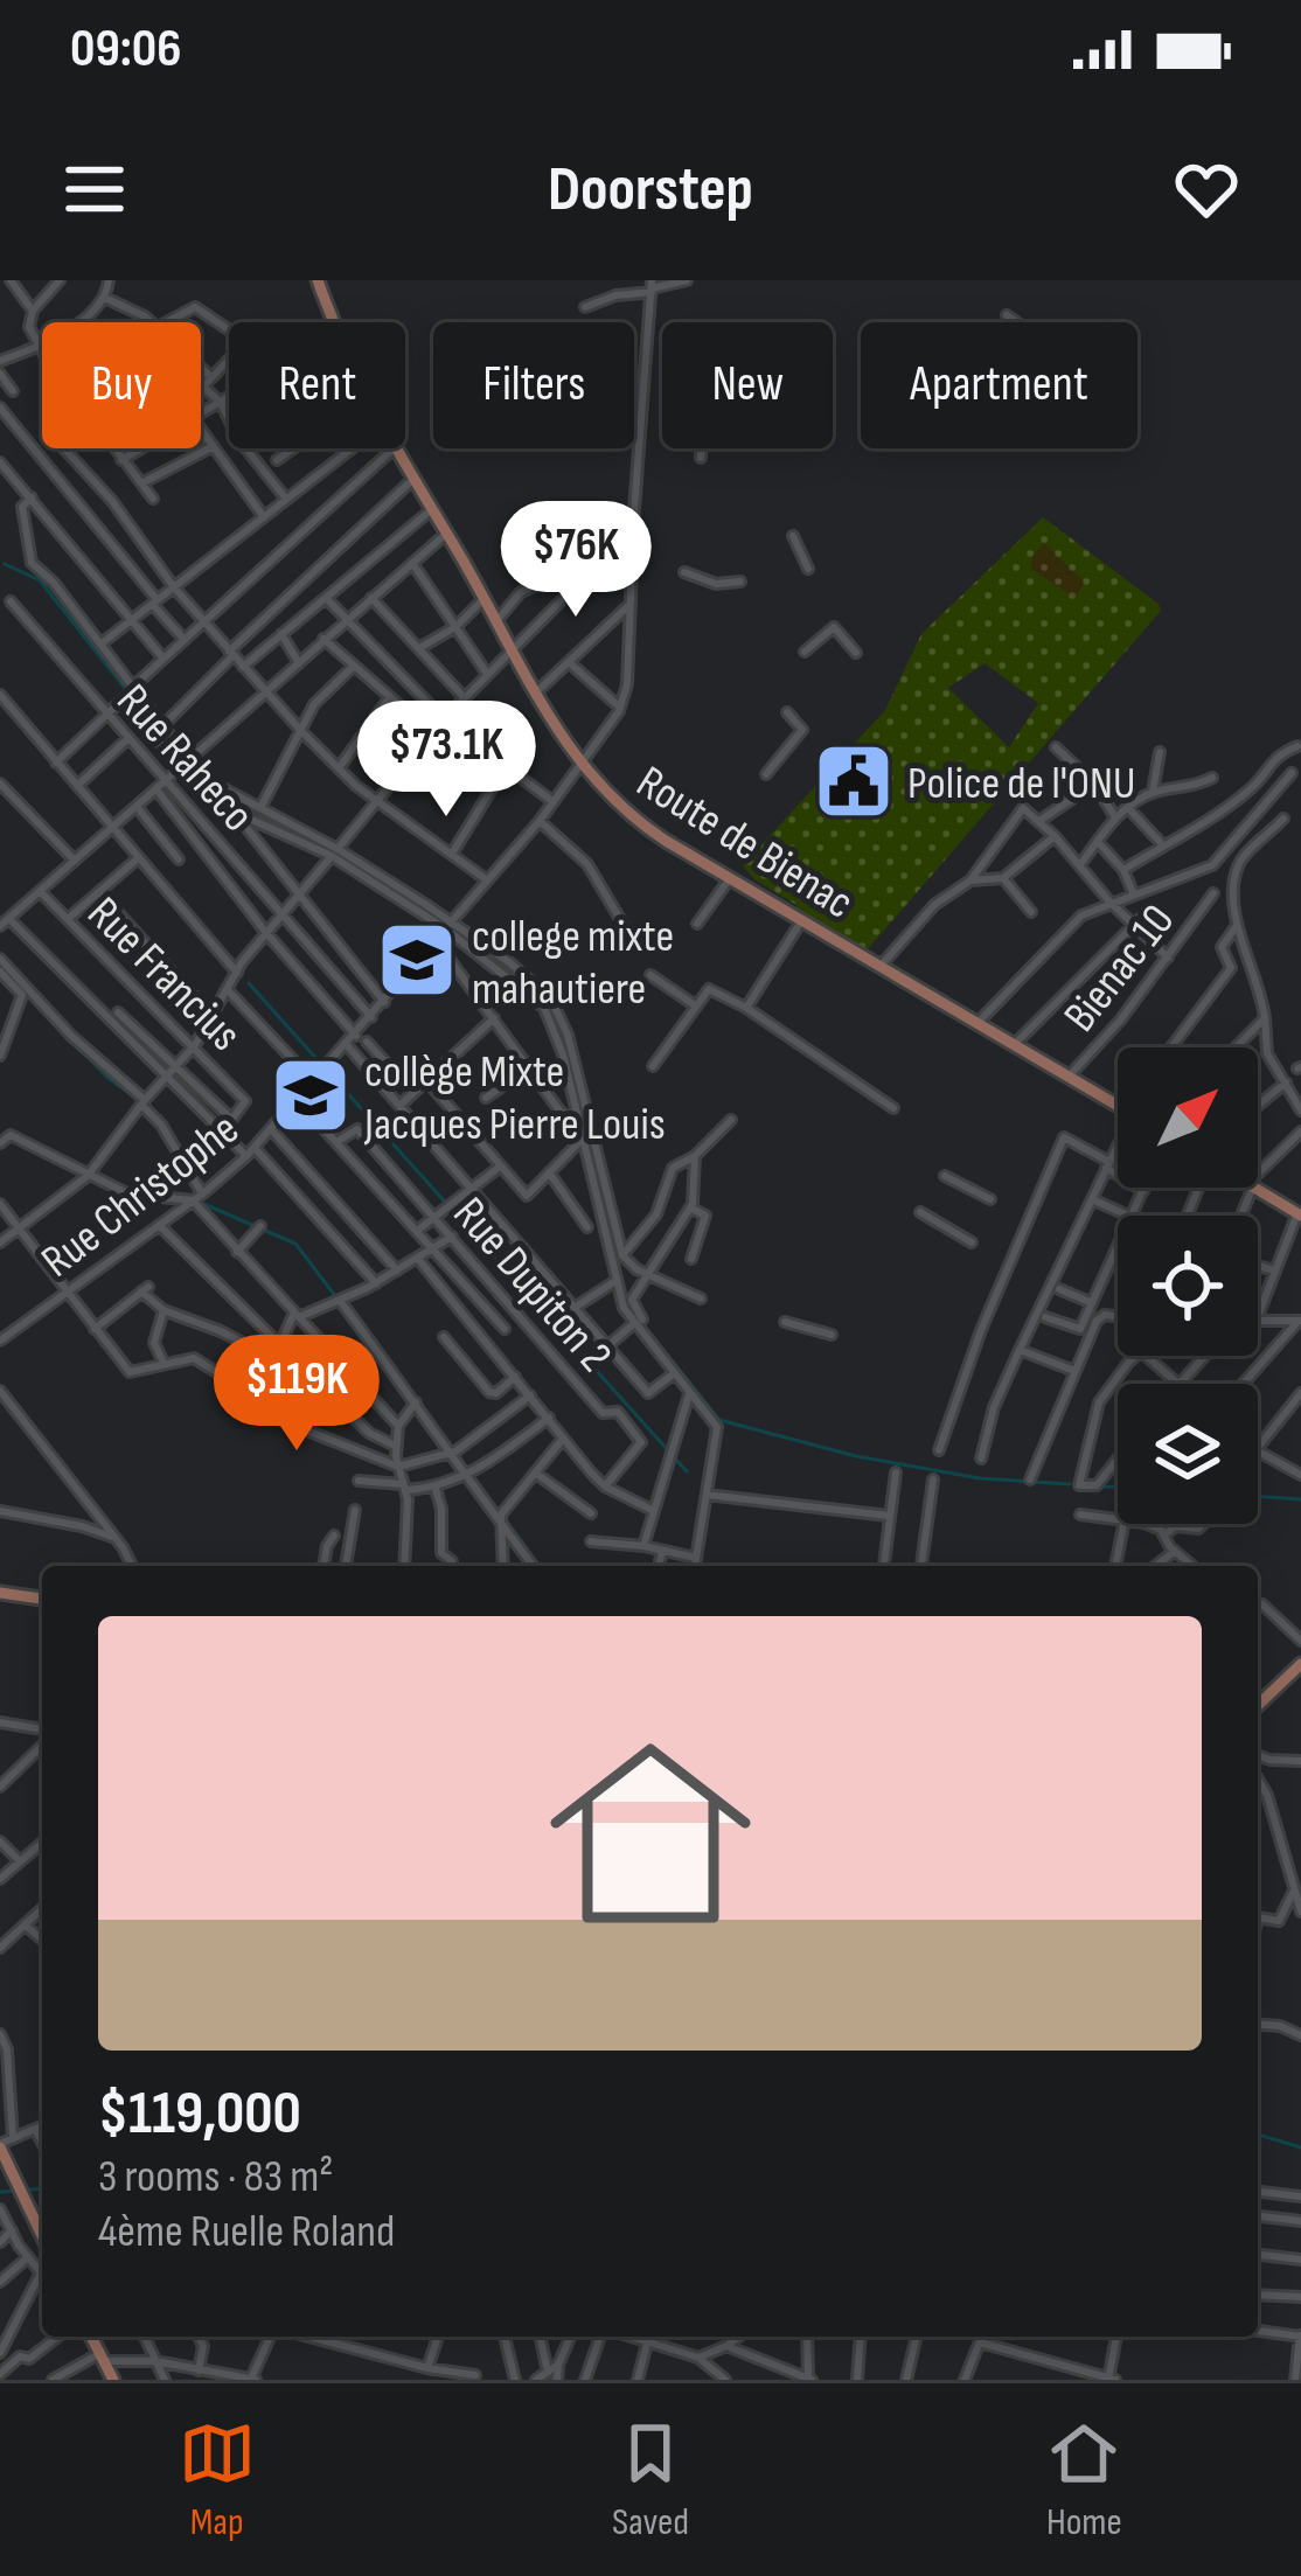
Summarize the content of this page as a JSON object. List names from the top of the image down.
{
  "streets": {
    "main road": ["Route de Bienac"],
    "street": [
      "Rue Raheco",
      "Bienac 10",
      "Rue Francius",
      "Rue Christophe",
      "Rue Dupiton 2"
    ]
  },
  "crossings": [
    ["Rue Raheco", "Rue Christophe"],
    ["Route de Bienac", "Bienac 10"],
    ["Route de Bienac", "Rue Christophe"]
  ],
  "places": {
    "public building": ["Police de l'ONU"],
    "school or university": ["college mixte mahautiere", "collège Mixte Jacques Pierre Louis"]
  },
  "north": "top right",
  "page": {
    "status": "09:06",
    "header": "Doorstep",
    "chip": [
      "Buy",
      "Rent",
      "Filters",
      "New",
      "Apartment"
    ],
    "price": ["$76K", "$73.1K", "$119K"],
    "list": [
      {
        "name": "$119,000",
        "note": "3 rooms · 83 m² · 4ème Ruelle Roland"
      }
    ],
    "tabs": ["Map", "Saved", "Home"]
  }
}
